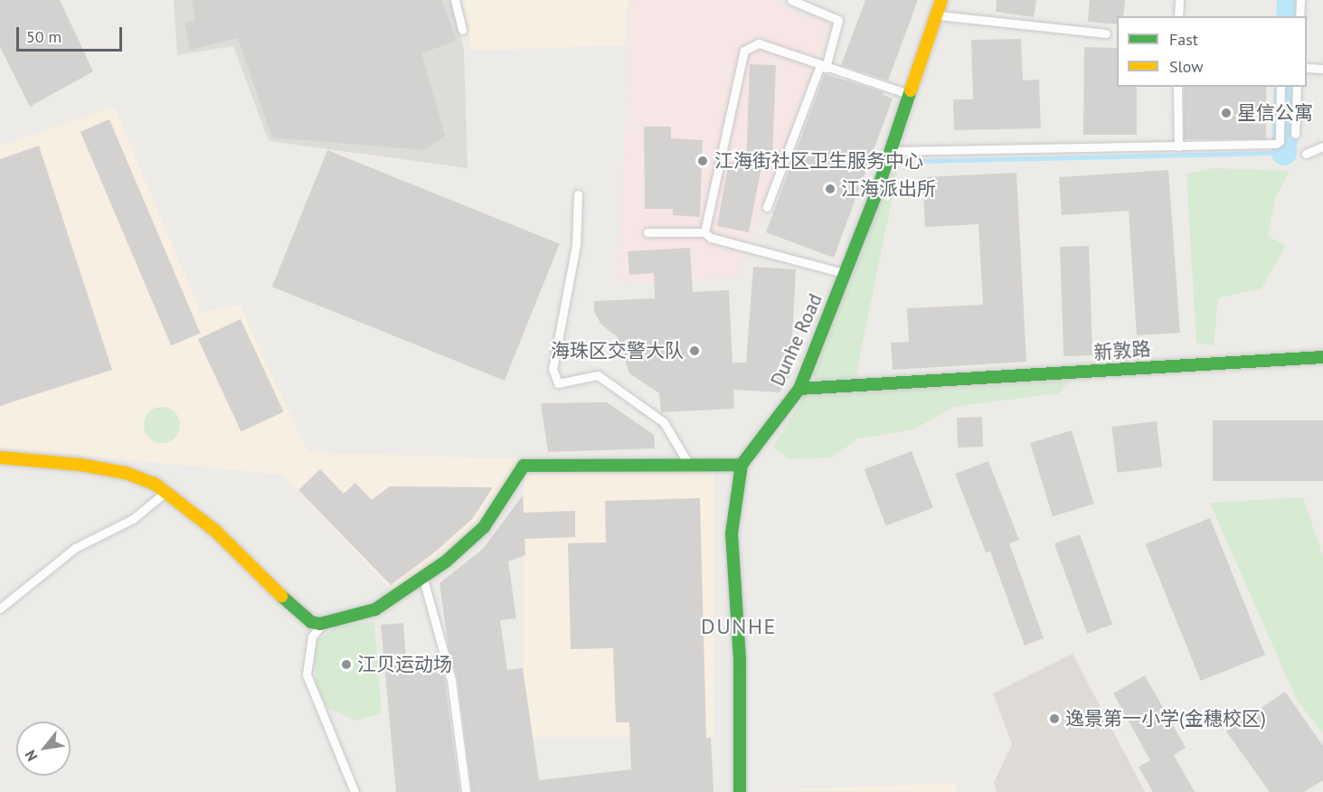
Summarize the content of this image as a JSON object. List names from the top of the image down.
{
  "streets": {
    "street": ["Dunhe Road", "新敦路"]
  },
  "crossings": [
    ["Dunhe Road", "新敦路"]
  ],
  "districts": ["DUNHE"],
  "places": [
    "星信公寓",
    "江海街社区卫生服务中心",
    "江海派出所",
    "海珠区交警大队",
    "江贝运动场",
    "逸景第一小学(金穗校区)"
  ],
  "legend": ["Fast", "Slow"],
  "scale_bar": "50 m",
  "north": "bottom left"
}
